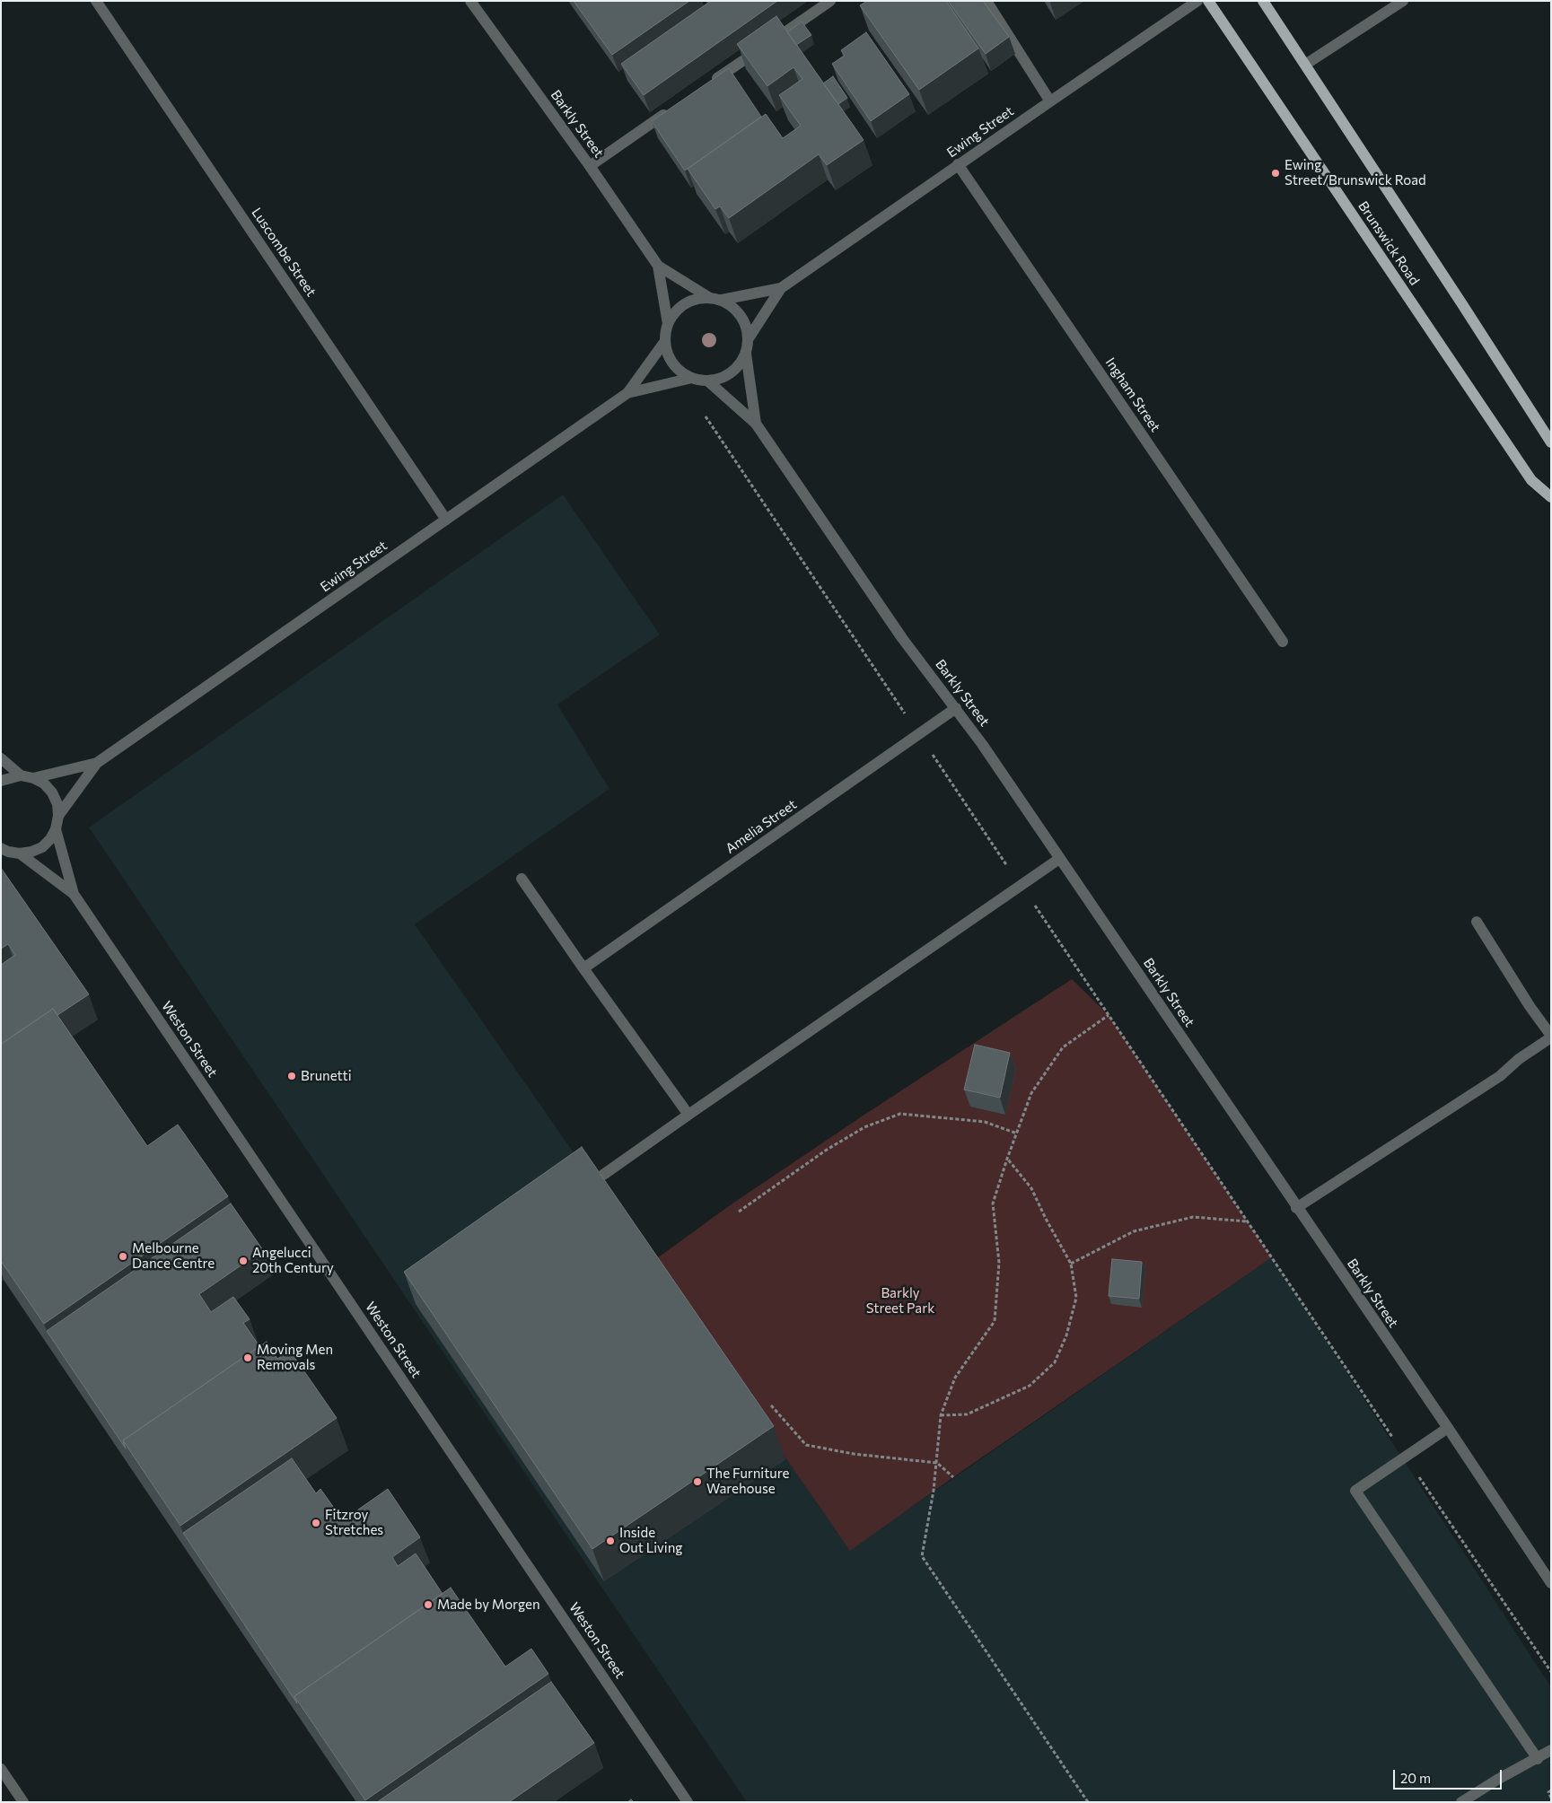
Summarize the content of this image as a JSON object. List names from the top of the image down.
{
  "streets": {
    "main road": ["Brunswick Road"],
    "street": [
      "Barkly Street",
      "Ewing Street",
      "Luscombe Street",
      "Ingham Street",
      "Amelia Street",
      "Weston Street"
    ]
  },
  "crossings": [
    ["Barkly Street", "Ewing Street"],
    ["Barkly Street", "Amelia Street"],
    ["Ewing Street", "Luscombe Street"],
    ["Ewing Street", "Ingham Street"]
  ],
  "parks": ["Barkly Street Park"],
  "places": [
    "Ewing Street/Brunswick Road",
    "Brunetti",
    "Melbourne Dance Centre",
    "Angelucci 20th Century",
    "Moving Men Removals",
    "The Furniture Warehouse",
    "Fitzroy Stretches",
    "Inside Out Living",
    "Made by Morgen"
  ],
  "scale_bar": "20 m"
}
